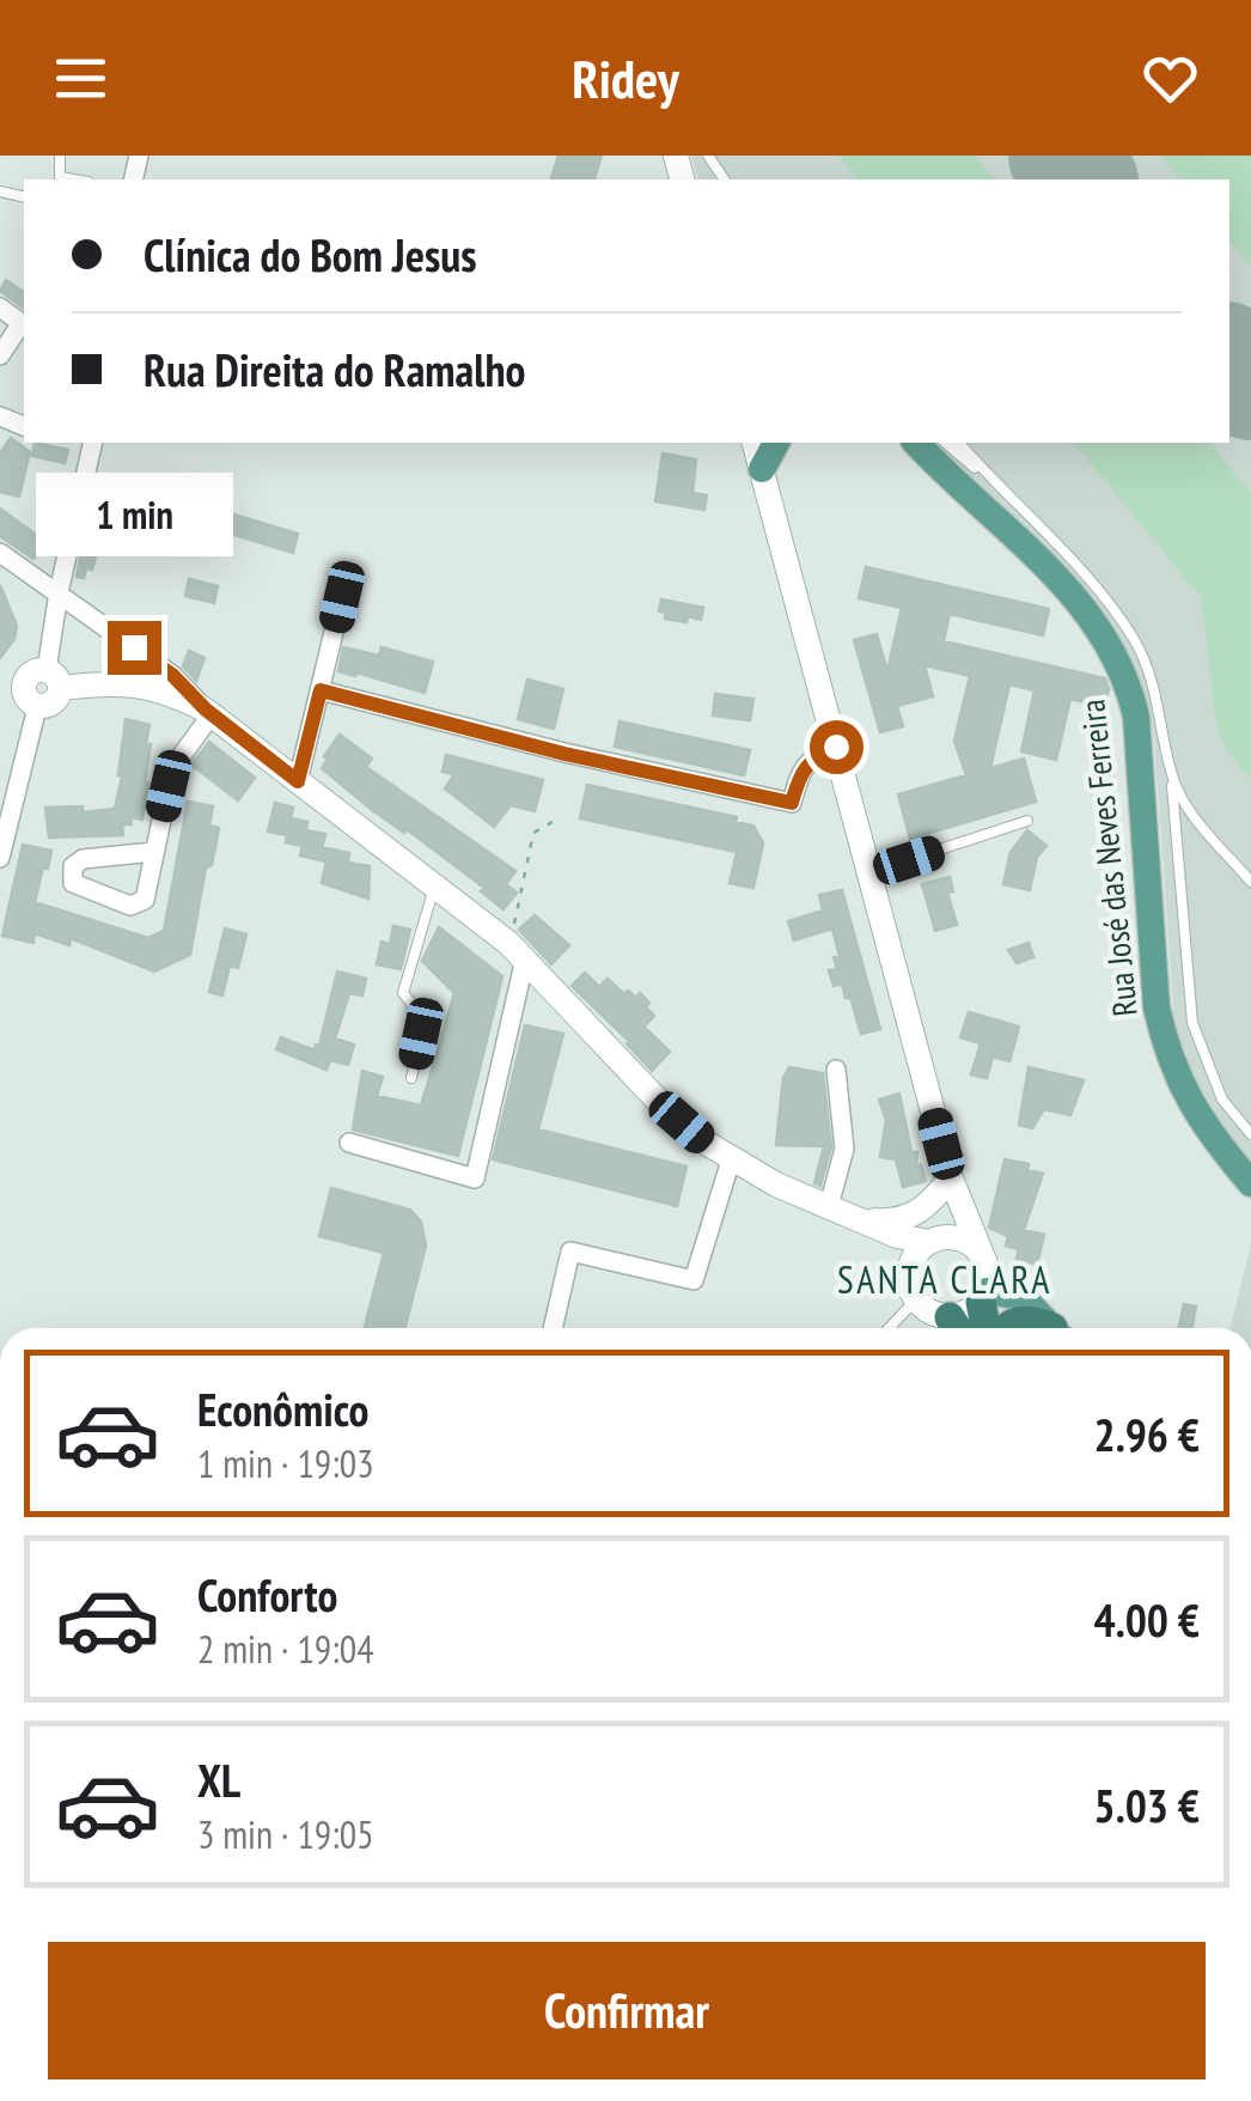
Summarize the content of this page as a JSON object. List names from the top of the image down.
{
  "streets": {
    "main road": ["Rua José das Neves Ferreira"]
  },
  "districts": ["SANTA CLARA"],
  "page": {
    "header": "Ridey",
    "banner": ["Clínica do Bom Jesus", "Rua Direita do Ramalho"],
    "bubble": "1 min",
    "list": [
      {
        "name": "Econômico",
        "note": "1 min · 19:03",
        "value": "2.96 €"
      },
      {
        "name": "Conforto",
        "note": "2 min · 19:04",
        "value": "4.00 €"
      },
      {
        "name": "XL",
        "note": "3 min · 19:05",
        "value": "5.03 €"
      }
    ],
    "buttons": "Confirmar"
  }
}
